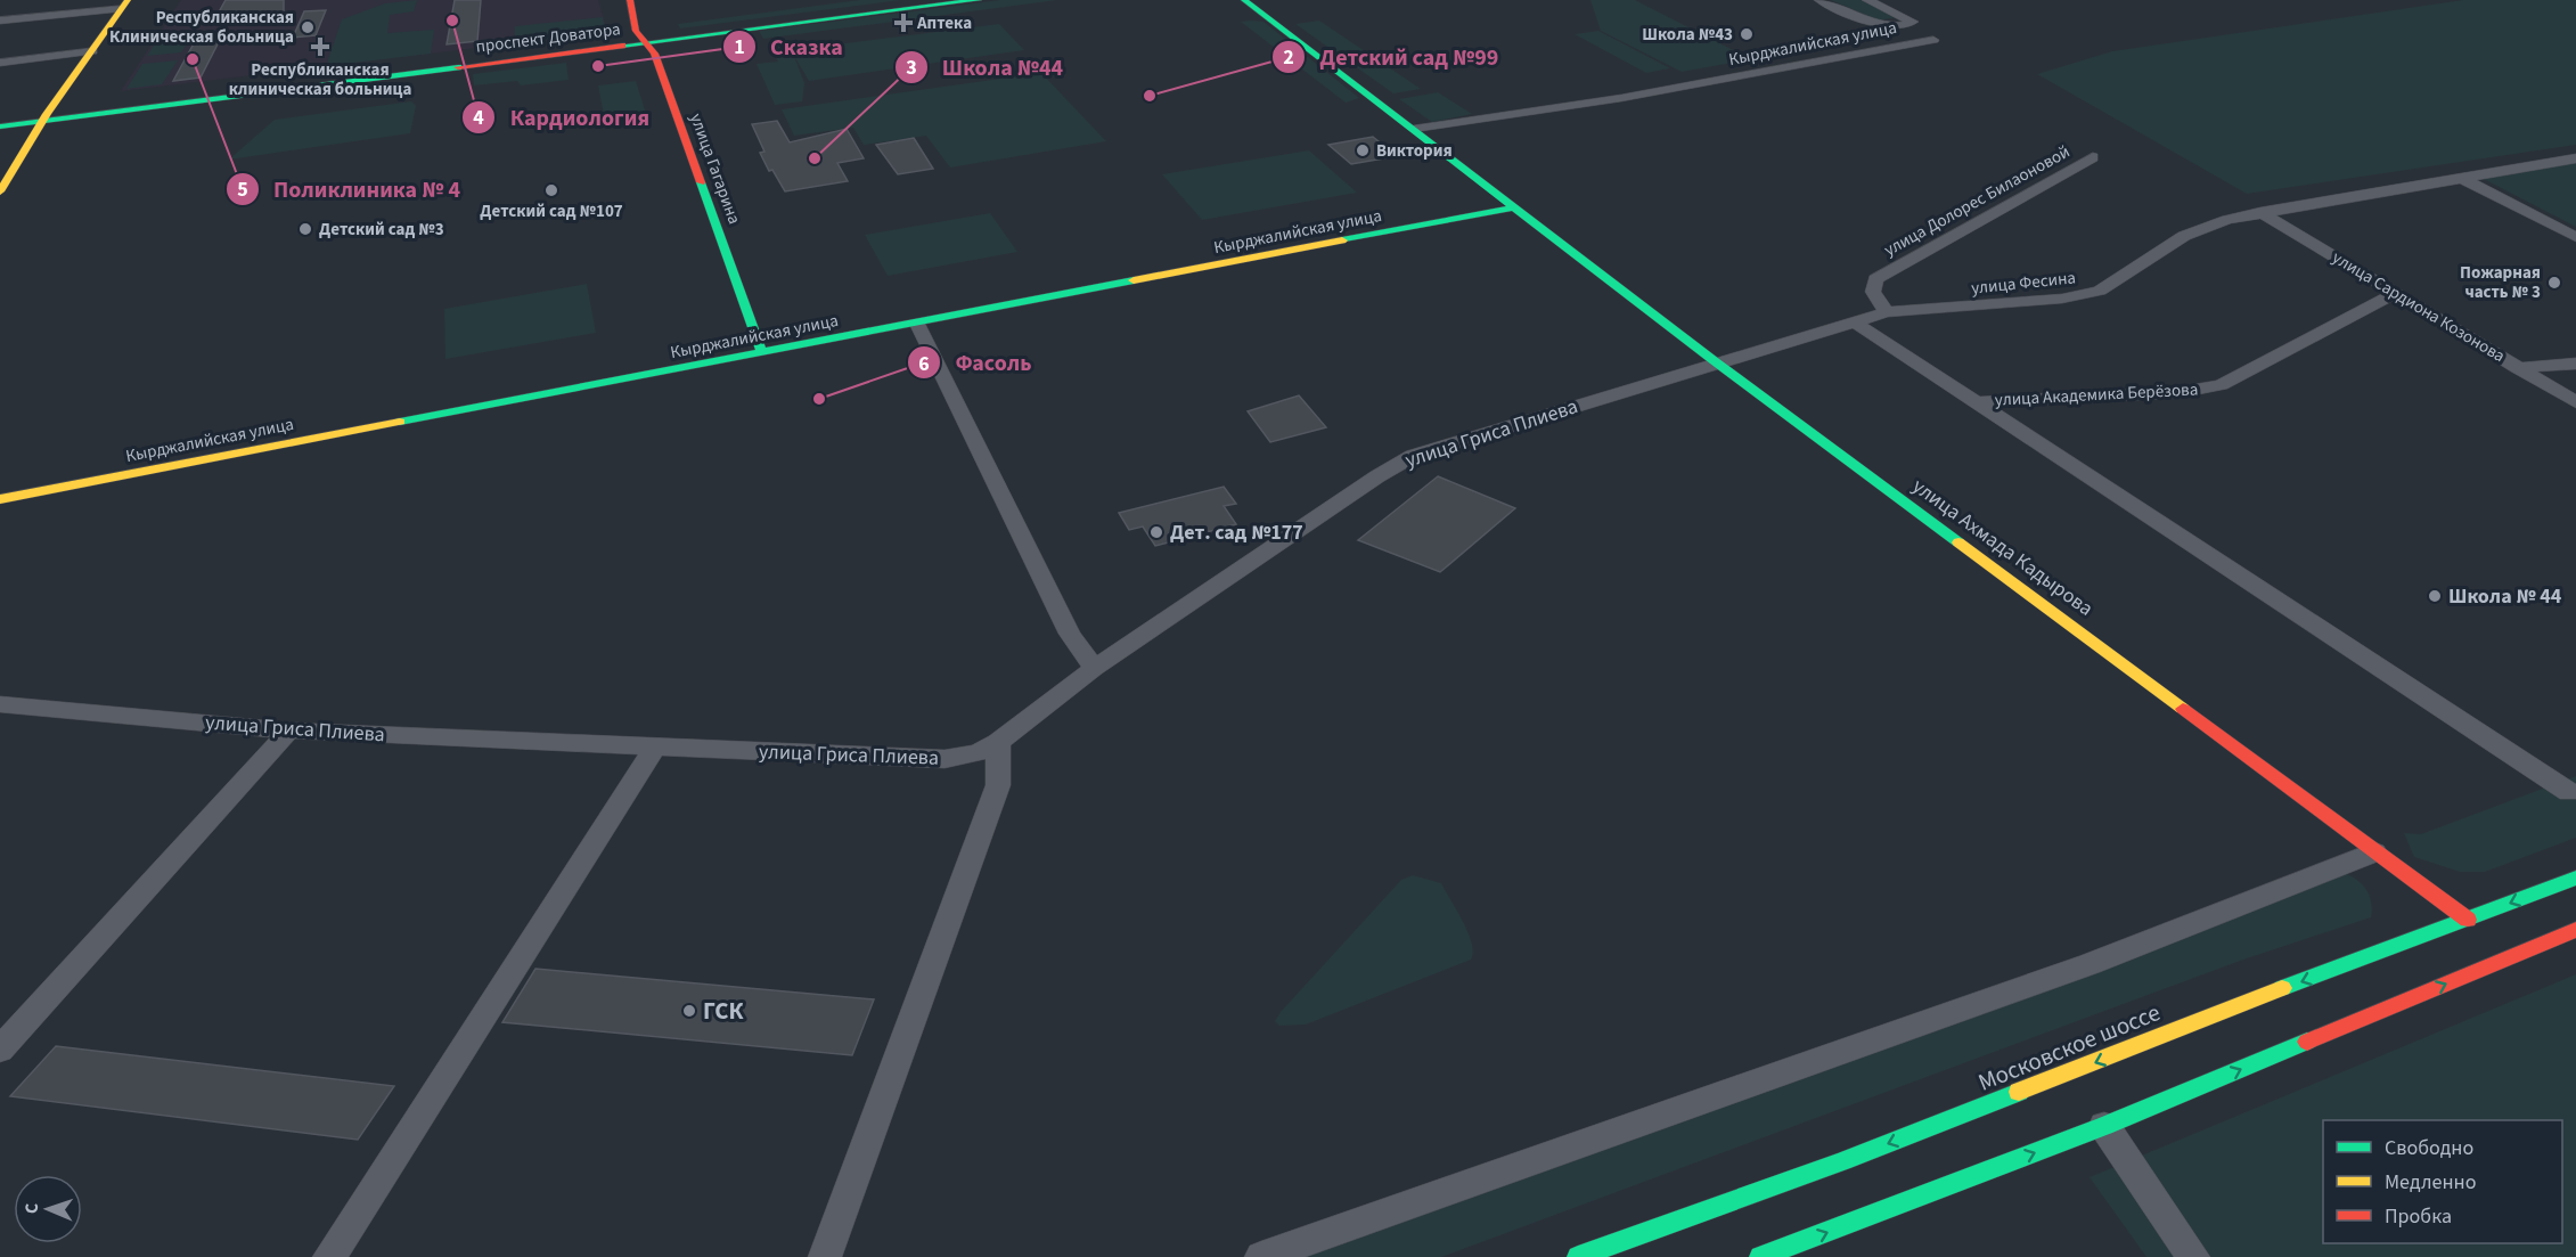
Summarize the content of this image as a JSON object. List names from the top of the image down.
{
  "streets": {
    "main road": [
      "проспект Доватора",
      "Кырджалийская улица",
      "улица Гагарина",
      "улица Ахмада Кадырова",
      "Московское шоссе"
    ],
    "street": [
      "улица Долорес Билаоновой",
      "улица Фесина",
      "улица Сардиона Козонова",
      "улица Академика Берёзова",
      "улица Гриса Плиева"
    ]
  },
  "crossings": [
    ["проспект Доватора", "улица Гагарина"],
    ["Кырджалийская улица", "улица Гагарина"],
    ["Кырджалийская улица", "улица Ахмада Кадырова"],
    ["улица Долорес Билаоновой", "улица Фесина"],
    ["улица Фесина", "улица Сардиона Козонова"],
    ["улица Фесина", "улица Гриса Плиева"],
    ["улица Сардиона Козонова", "улица Академика Берёзова"],
    ["улица Гриса Плиева", "улица Ахмада Кадырова"],
    ["улица Ахмада Кадырова", "Московское шоссе"]
  ],
  "places": {
    "other": [
      "Кардиология",
      "Республиканская Клиническая больница",
      "Школа №43",
      "Поликлиника № 4",
      "Сказка",
      "Детский сад №99",
      "Виктория",
      "Школа №44",
      "Детский сад №107",
      "Детский сад №3",
      "Пожарная часть № 3",
      "Фасоль",
      "Дет. сад №177",
      "Школа № 44",
      "ГСК"
    ],
    "health": ["Аптека", "Республиканская клиническая больница"]
  },
  "legend": ["Свободно", "Медленно", "Пробка"],
  "north": "left"
}
